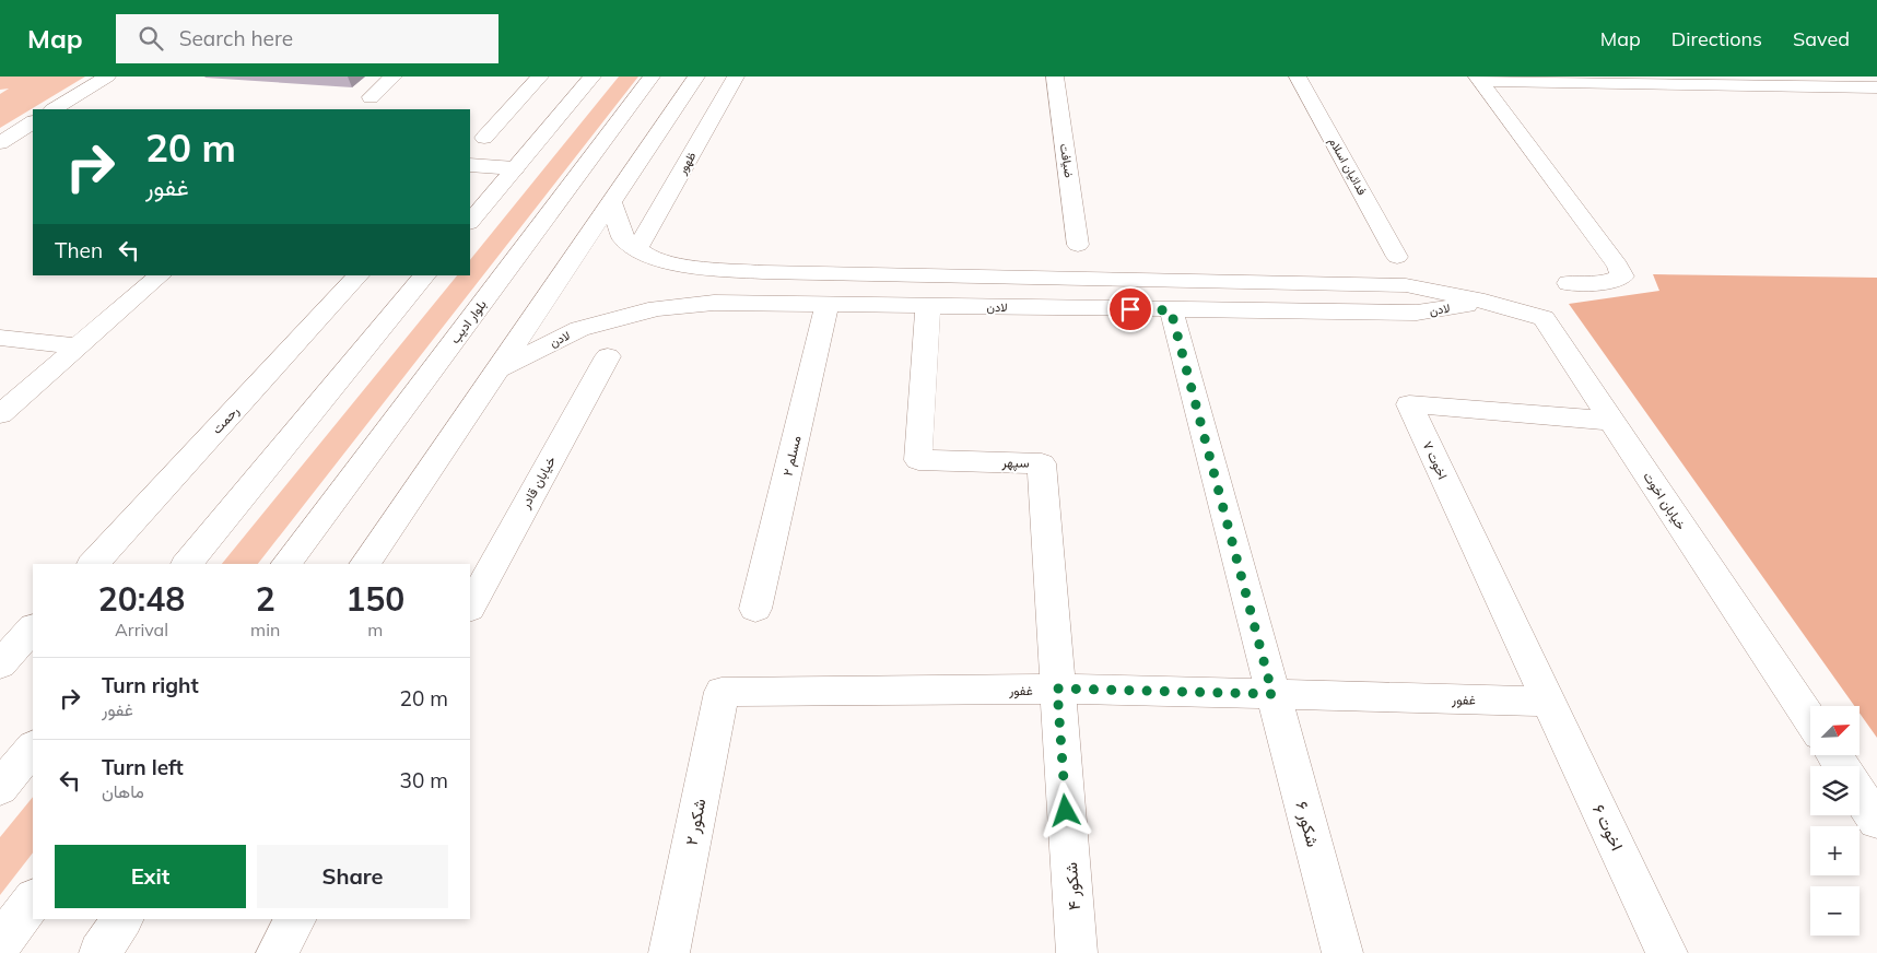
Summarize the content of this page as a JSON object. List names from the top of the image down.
{
  "streets": {
    "street": [
      "ضیافت",
      "ظهور",
      "فدائیان اسلام",
      "لادن",
      "بلوار ادیب",
      "رحمت",
      "مسلم ۲",
      "اخوت ۷",
      "سپهر",
      "خیابان قادر",
      "خیابان اخوت",
      "غفور",
      "شکور ۲",
      "شکور ۶",
      "اخوت ۶",
      "شکور ۴"
    ]
  },
  "crossings": [
    ["ظهور", "لادن"],
    ["لادن", "مسلم ۲"],
    ["لادن", "سپهر"],
    ["لادن", "خیابان اخوت"],
    ["لادن", "شکور ۶"],
    ["اخوت ۷", "خیابان اخوت"],
    ["اخوت ۷", "غفور"],
    ["اخوت ۷", "اخوت ۶"],
    ["سپهر", "غفور"],
    ["سپهر", "شکور ۴"],
    ["غفور", "شکور ۲"],
    ["غفور", "شکور ۶"],
    ["غفور", "اخوت ۶"],
    ["غفور", "شکور ۴"]
  ],
  "north": "top right",
  "page": {
    "header": "Map",
    "search": "Search here",
    "nav": ["Map", "Directions", "Saved"],
    "turn": ["20 m", "غفور"],
    "then": "Then",
    "eta": [
      "20:48",
      "Arrival",
      "2",
      "min",
      "150",
      "m"
    ],
    "list": [
      {
        "name": "Turn right",
        "note": "غفور",
        "value": "20 m"
      },
      {
        "name": "Turn left",
        "note": "ماهان",
        "value": "30 m"
      }
    ],
    "map_buttons": ["+", "−"],
    "buttons": ["Exit", "Share"]
  }
}
